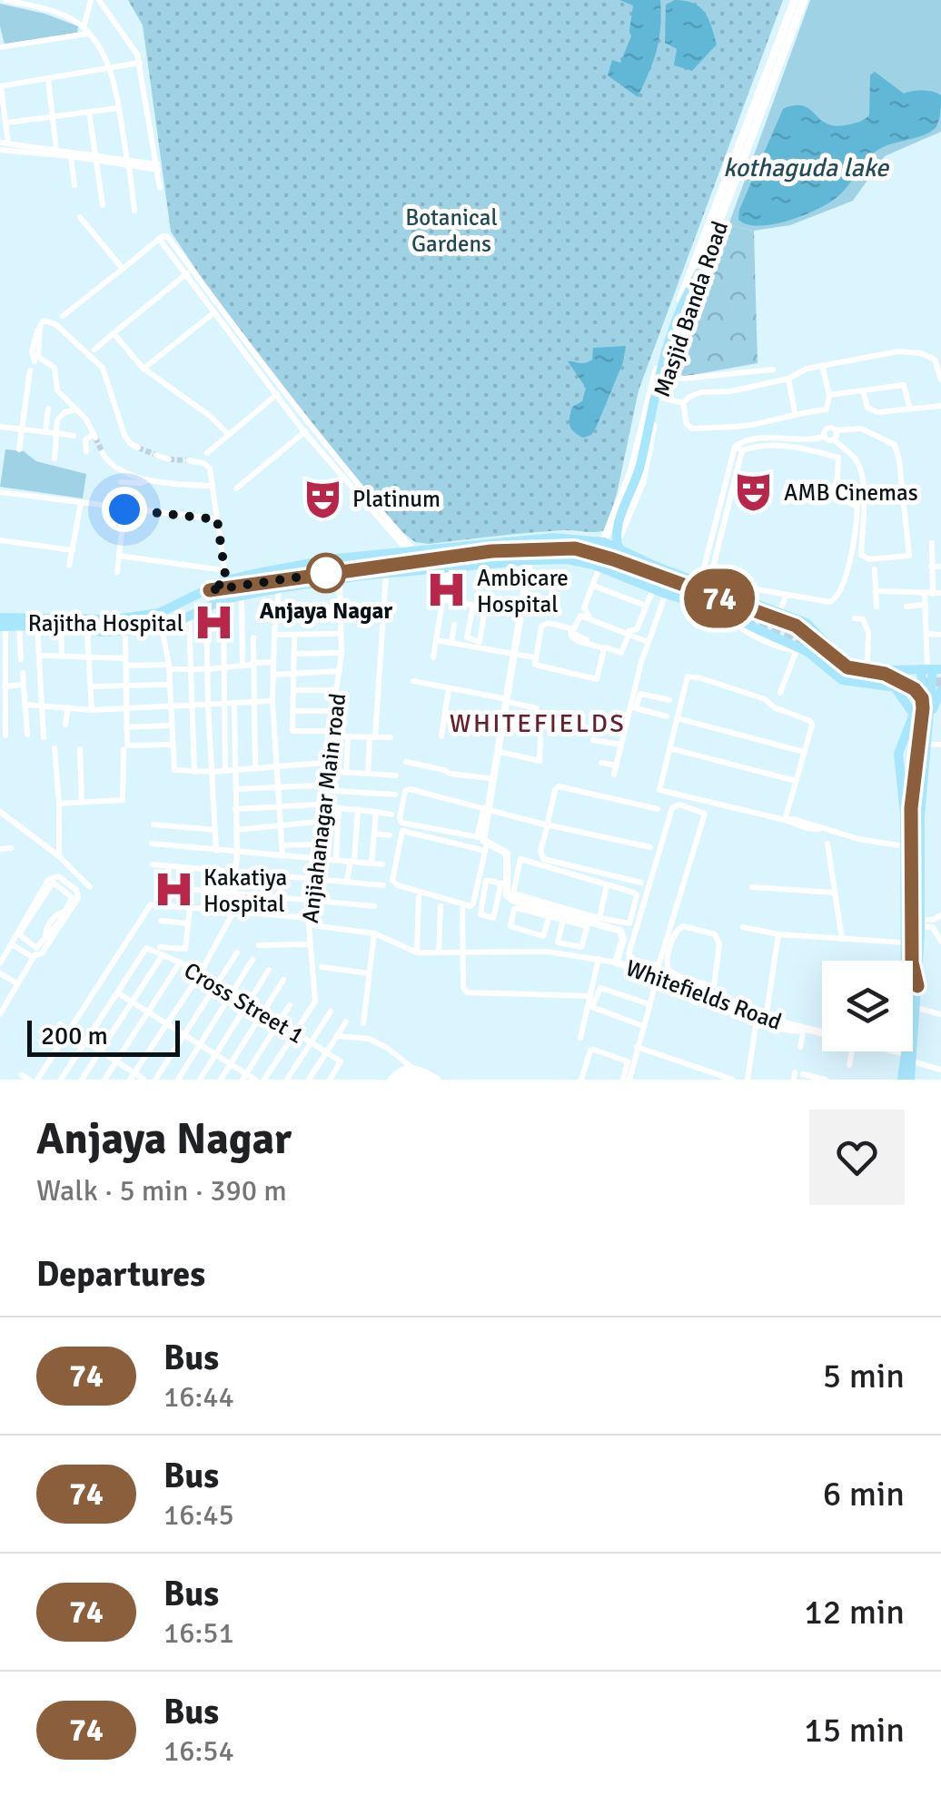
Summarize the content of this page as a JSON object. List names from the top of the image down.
{
  "streets": {
    "main road": ["Masjid Banda Road"],
    "street": ["Anjiahanagar Main road", "Whitefields Road", "Cross Street 1"]
  },
  "crossings": [
    ["Anjiahanagar Main road", "Cross Street 1"]
  ],
  "districts": ["WHITEFIELDS"],
  "water": ["kothaguda lake"],
  "parks": ["Botanical Gardens"],
  "places": {
    "theatre": ["AMB Cinemas", "Platinum"],
    "other": ["Anjaya Nagar"],
    "hospital": ["Ambicare Hospital", "Rajitha Hospital", "Kakatiya Hospital"]
  },
  "lines": ["bus line 74"],
  "scale_bar": "200 m",
  "page": {
    "on_map": "74",
    "scale": "200 m",
    "heading": [
      ["Anjaya Nagar", "Walk · 5 min · 390 m"],
      "Departures"
    ],
    "list": [
      {
        "mark": "74",
        "name": "Bus",
        "note": "16:44",
        "value": "5 min"
      },
      {
        "mark": "74",
        "name": "Bus",
        "note": "16:45",
        "value": "6 min"
      },
      {
        "mark": "74",
        "name": "Bus",
        "note": "16:51",
        "value": "12 min"
      },
      {
        "mark": "74",
        "name": "Bus",
        "note": "16:54",
        "value": "15 min"
      }
    ]
  }
}
